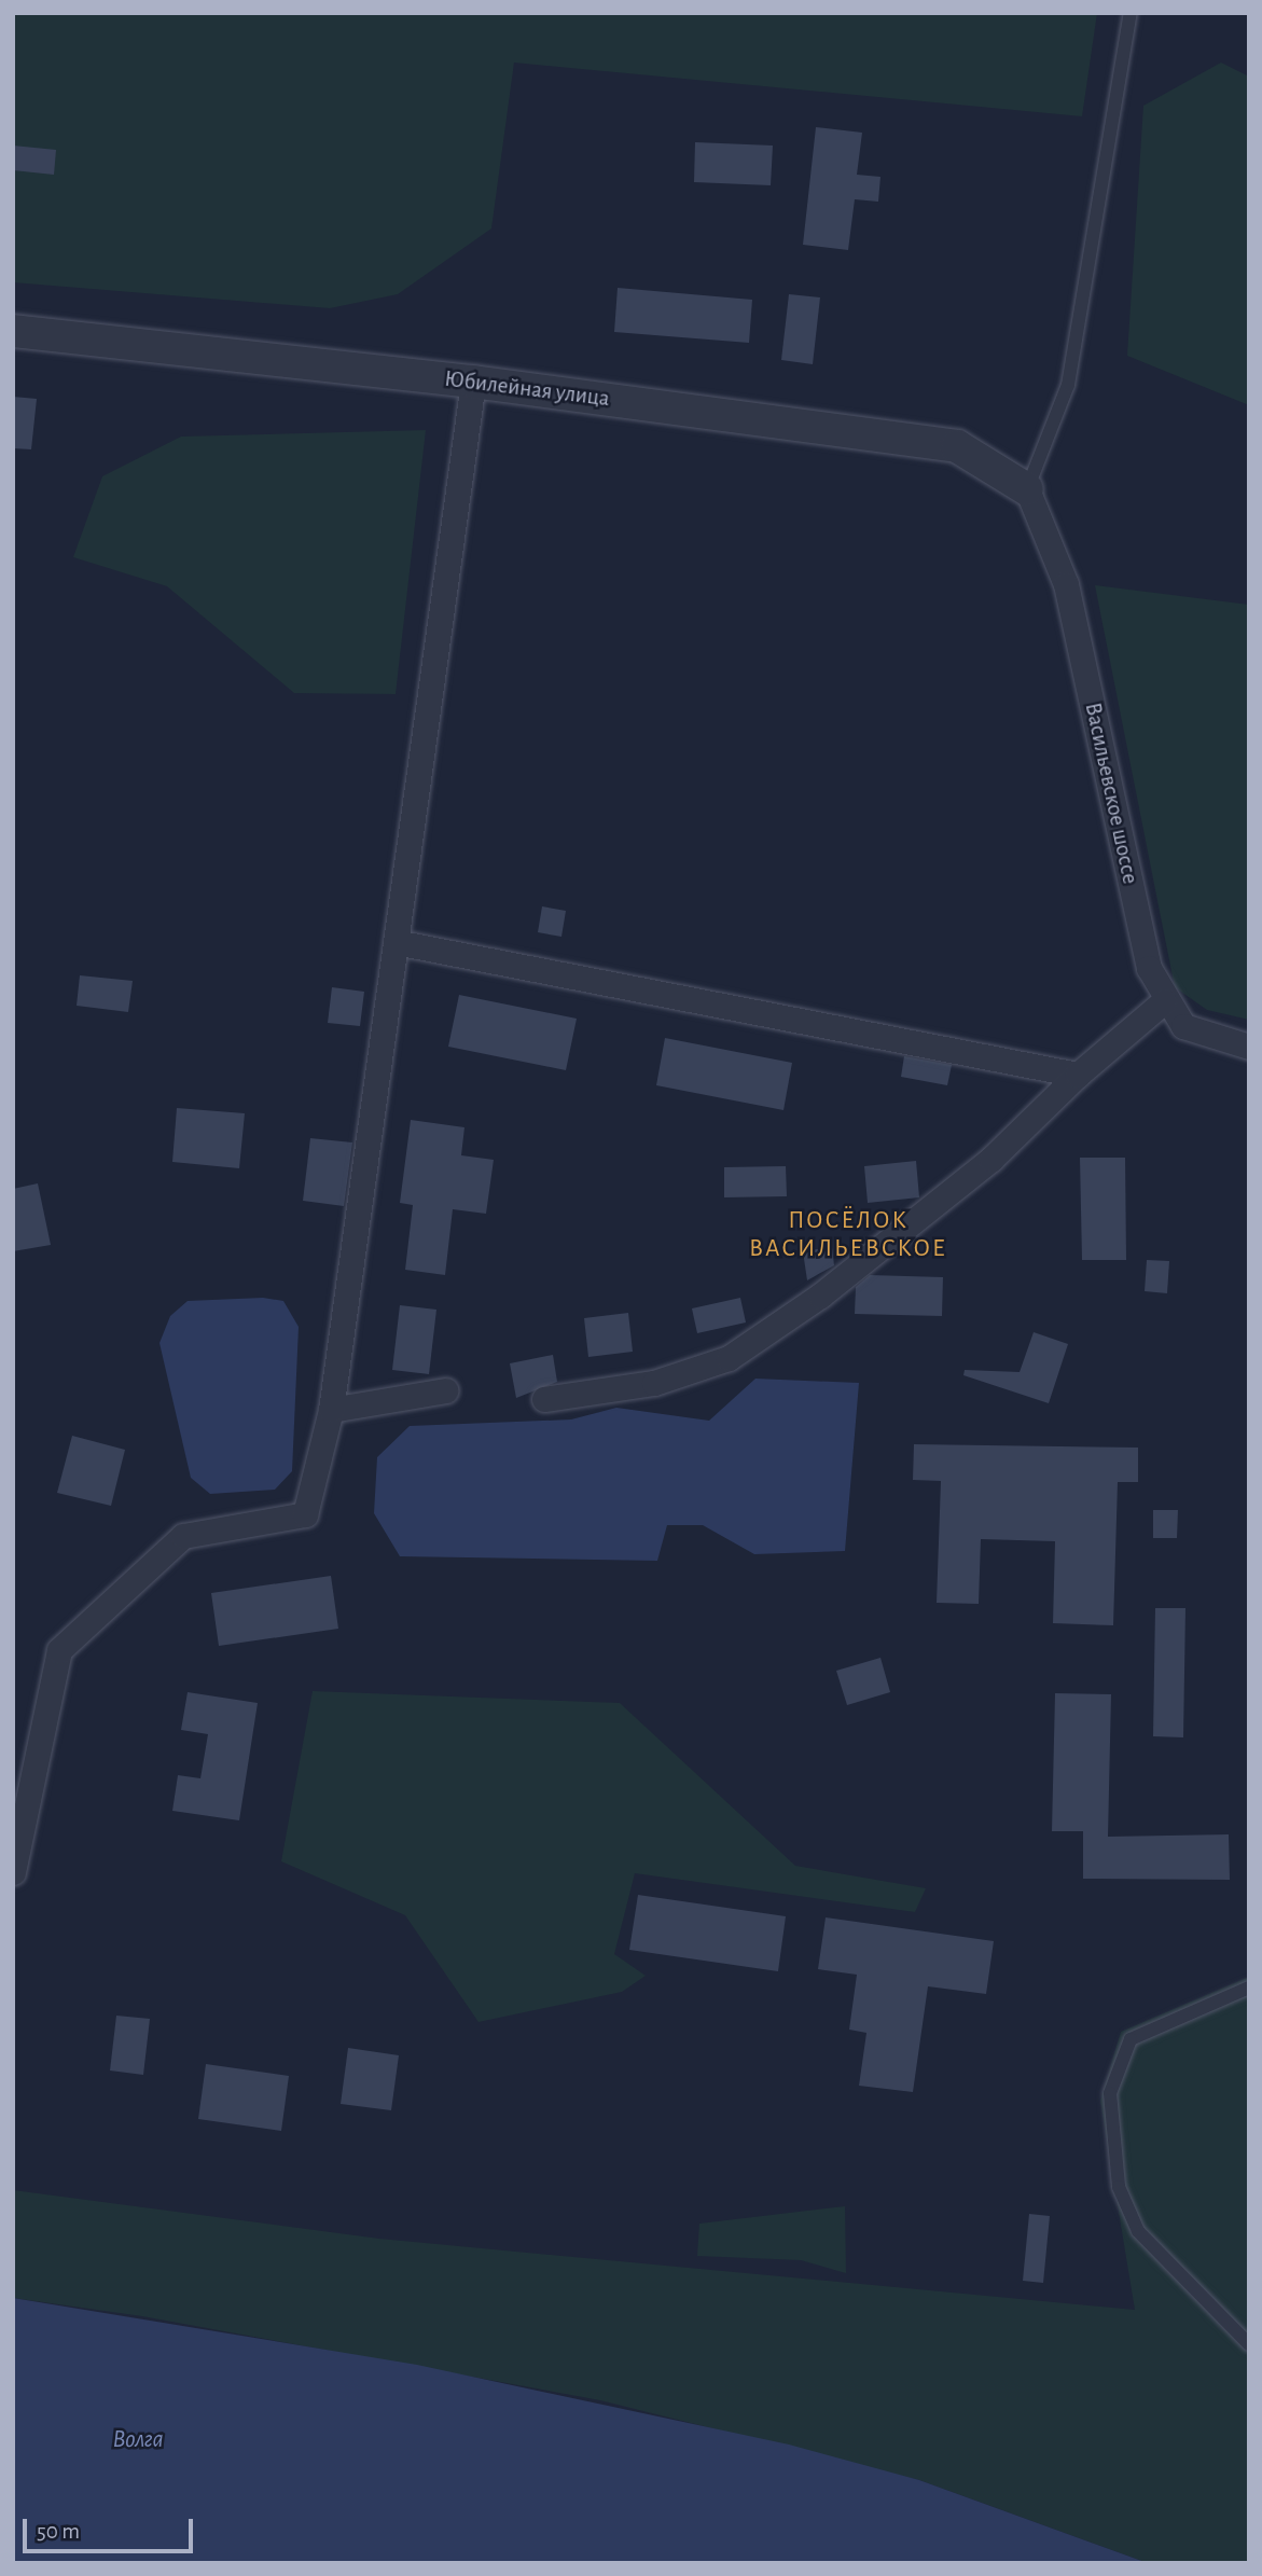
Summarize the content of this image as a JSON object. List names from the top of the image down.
{
  "streets": {
    "street": ["Юбилейная улица", "Васильевское шоссе"]
  },
  "crossings": [
    ["Юбилейная улица", "Васильевское шоссе"]
  ],
  "districts": ["ПОСЁЛОК ВАСИЛЬЕВСКОЕ"],
  "water": ["Волга"],
  "scale_bar": "50 m"
}
